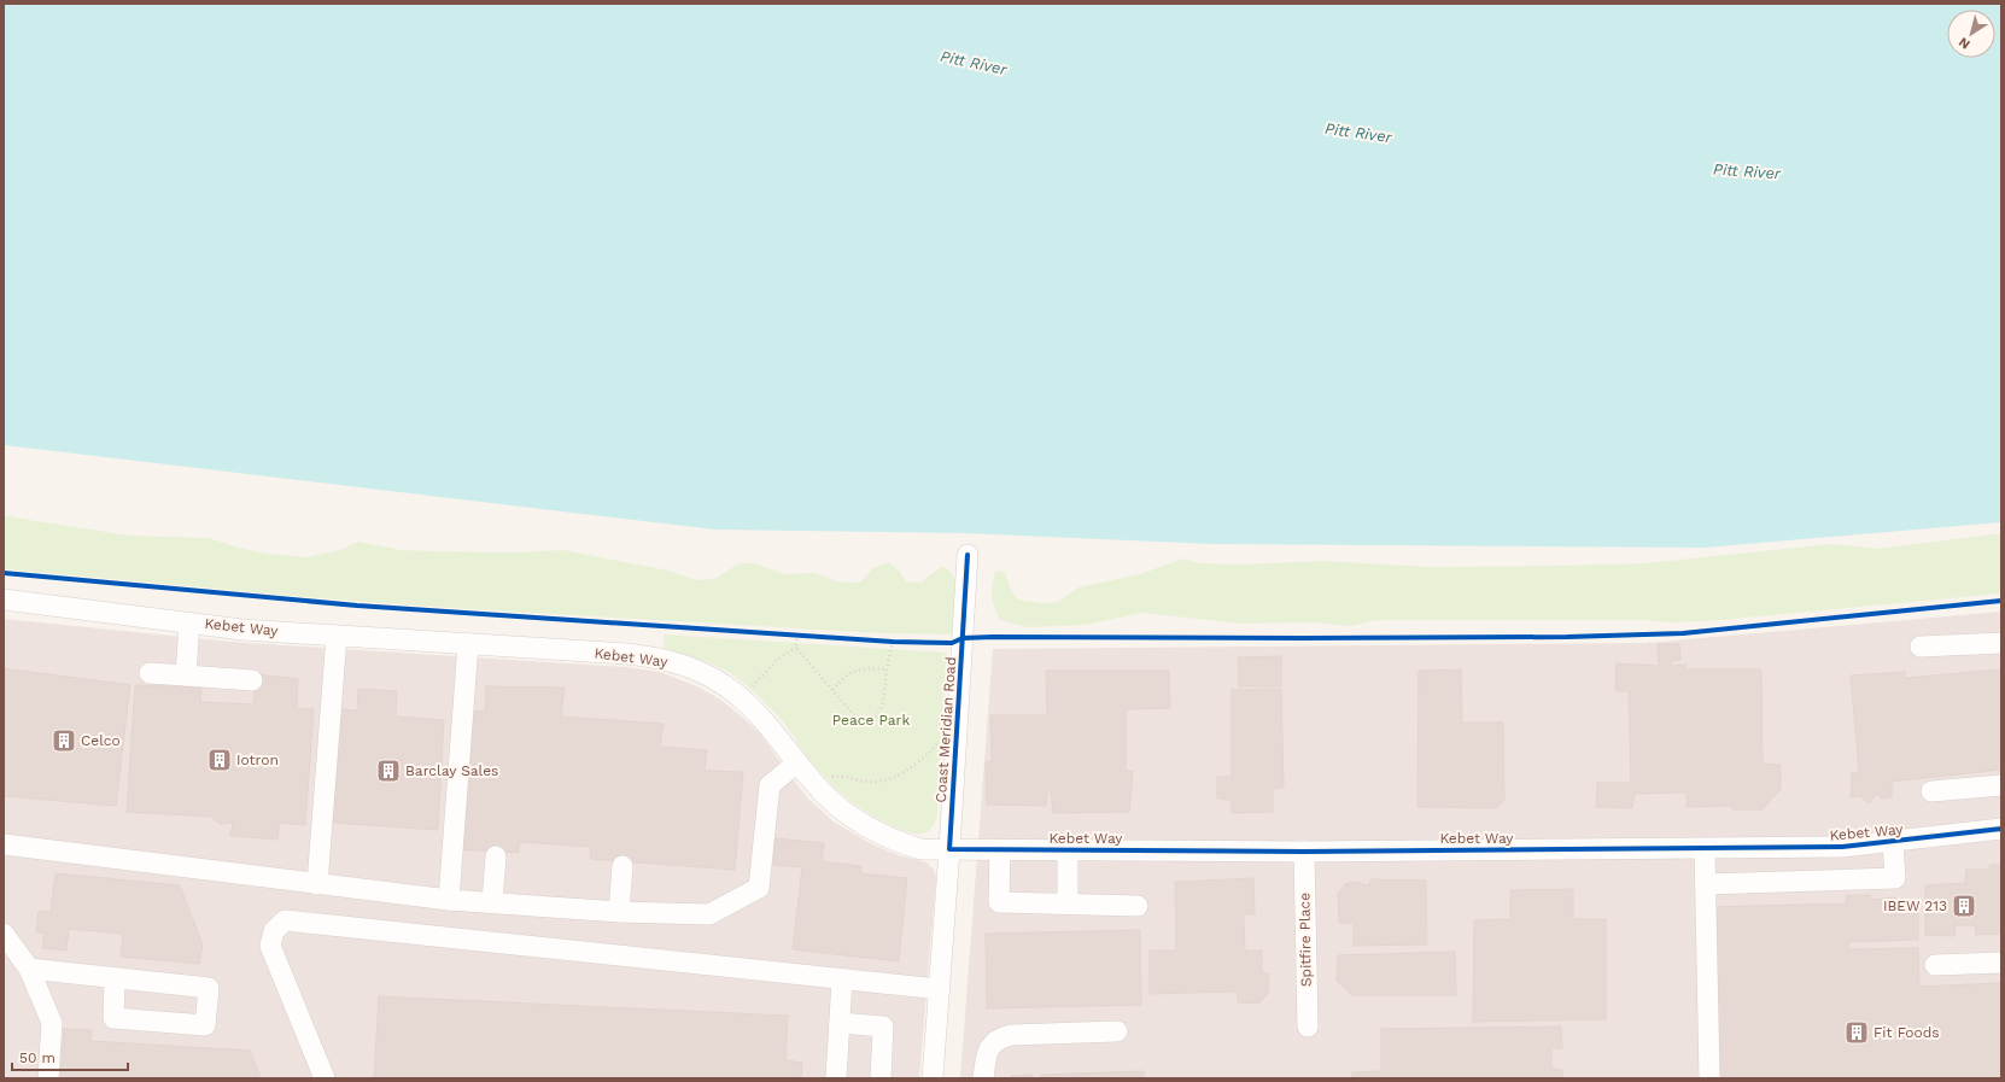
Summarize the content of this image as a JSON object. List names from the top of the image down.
{
  "streets": {
    "street": ["Kebet Way", "Coast Meridian Road", "Spitfire Place"]
  },
  "crossings": [
    ["Kebet Way", "Coast Meridian Road"],
    ["Kebet Way", "Spitfire Place"]
  ],
  "water": ["Pitt River"],
  "parks": ["Peace Park"],
  "places": {
    "building": [
      "Celco",
      "Iotron",
      "Barclay Sales",
      "IBEW 213",
      "Fit Foods"
    ]
  },
  "scale_bar": "50 m",
  "north": "bottom left"
}
